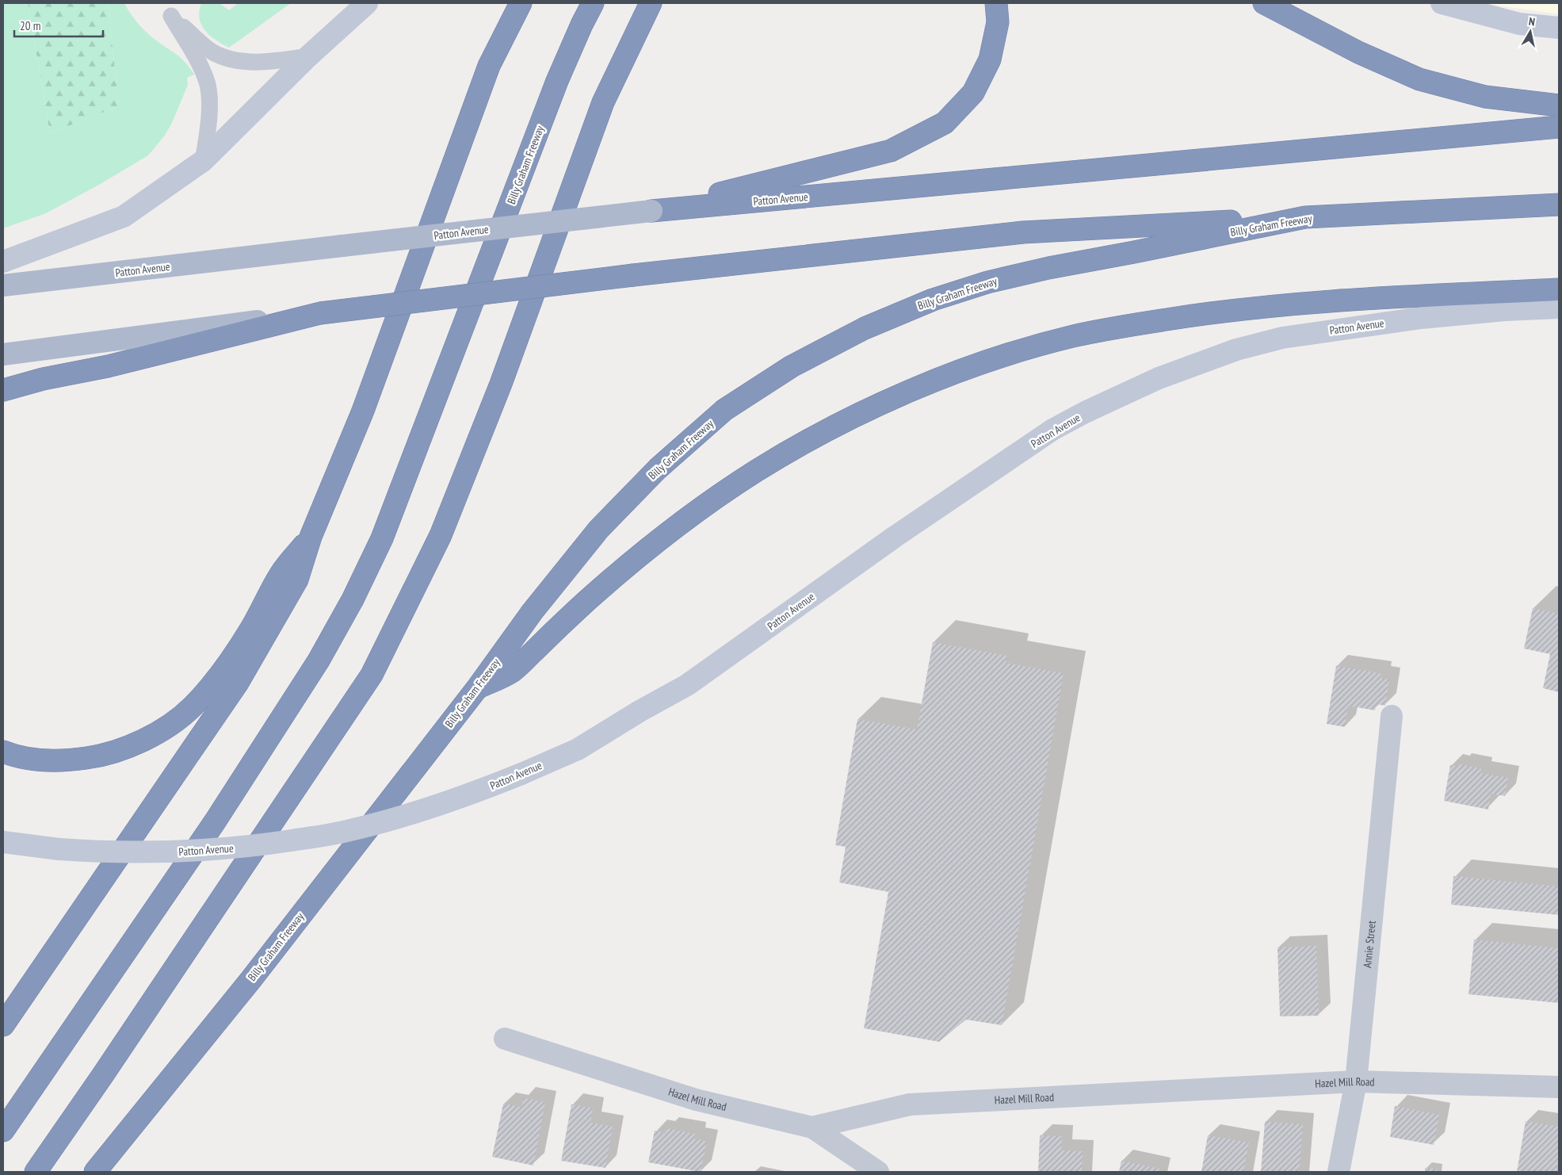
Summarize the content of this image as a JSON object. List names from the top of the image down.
{
  "streets": {
    "highway": ["Billy Graham Freeway", "Patton Avenue"],
    "street": ["Annie Street", "Hazel Mill Road"]
  },
  "crossings": [
    ["Annie Street", "Hazel Mill Road"]
  ],
  "scale_bar": "20 m",
  "north": "top"
}
